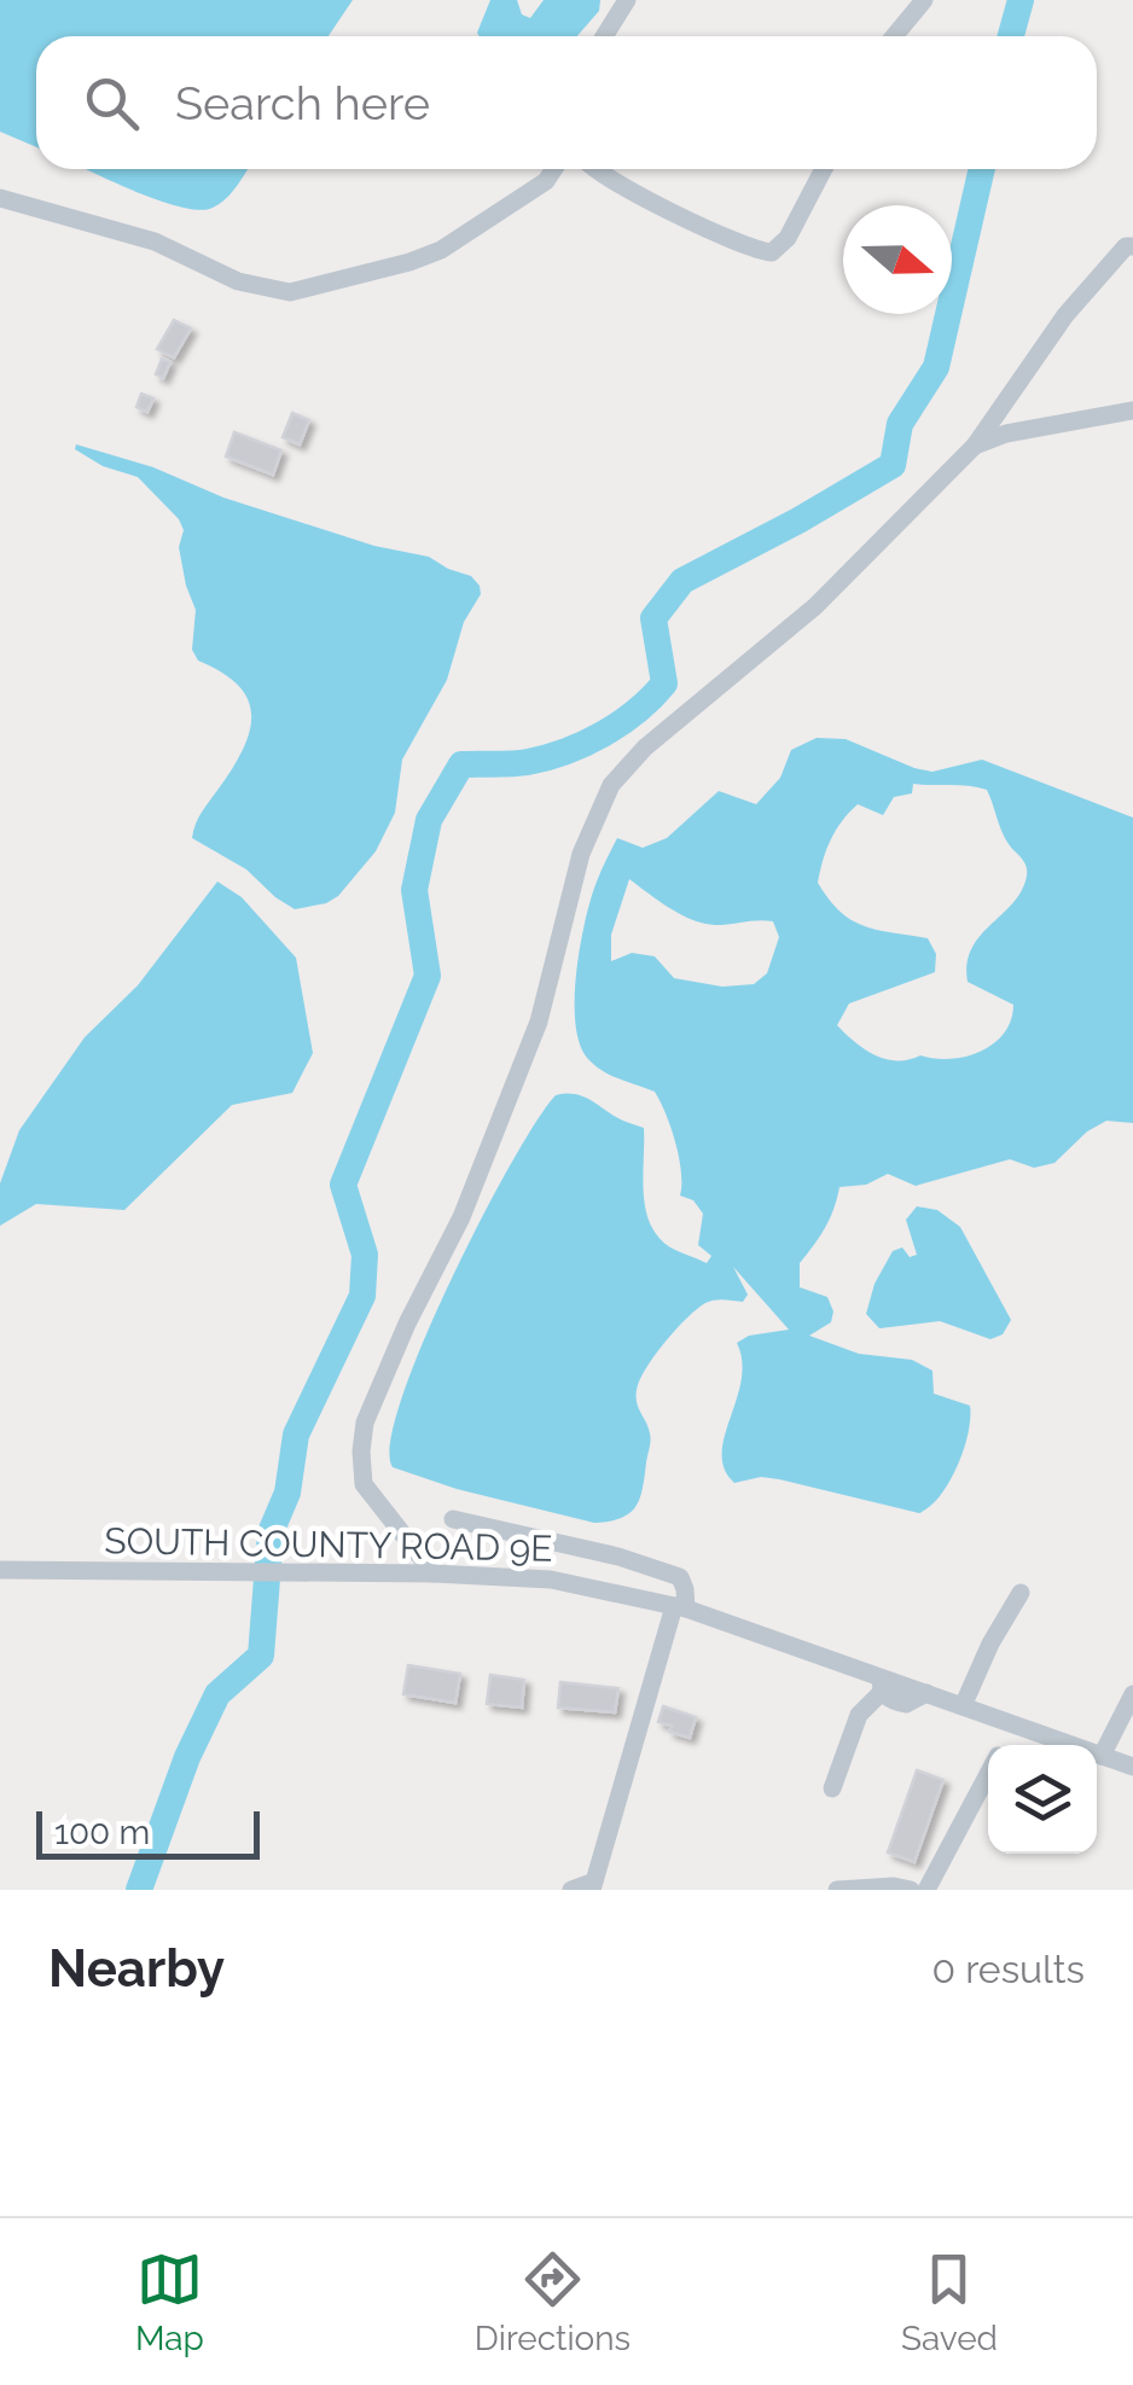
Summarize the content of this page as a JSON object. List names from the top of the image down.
{
  "streets": {
    "street": ["SOUTH COUNTY ROAD 9E"]
  },
  "scale_bar": "100 m",
  "north": "right",
  "page": {
    "search": "Search here",
    "scale": "100 m",
    "heading": ["Nearby", "0 results"],
    "nav": ["Map", "Directions", "Saved"]
  }
}
